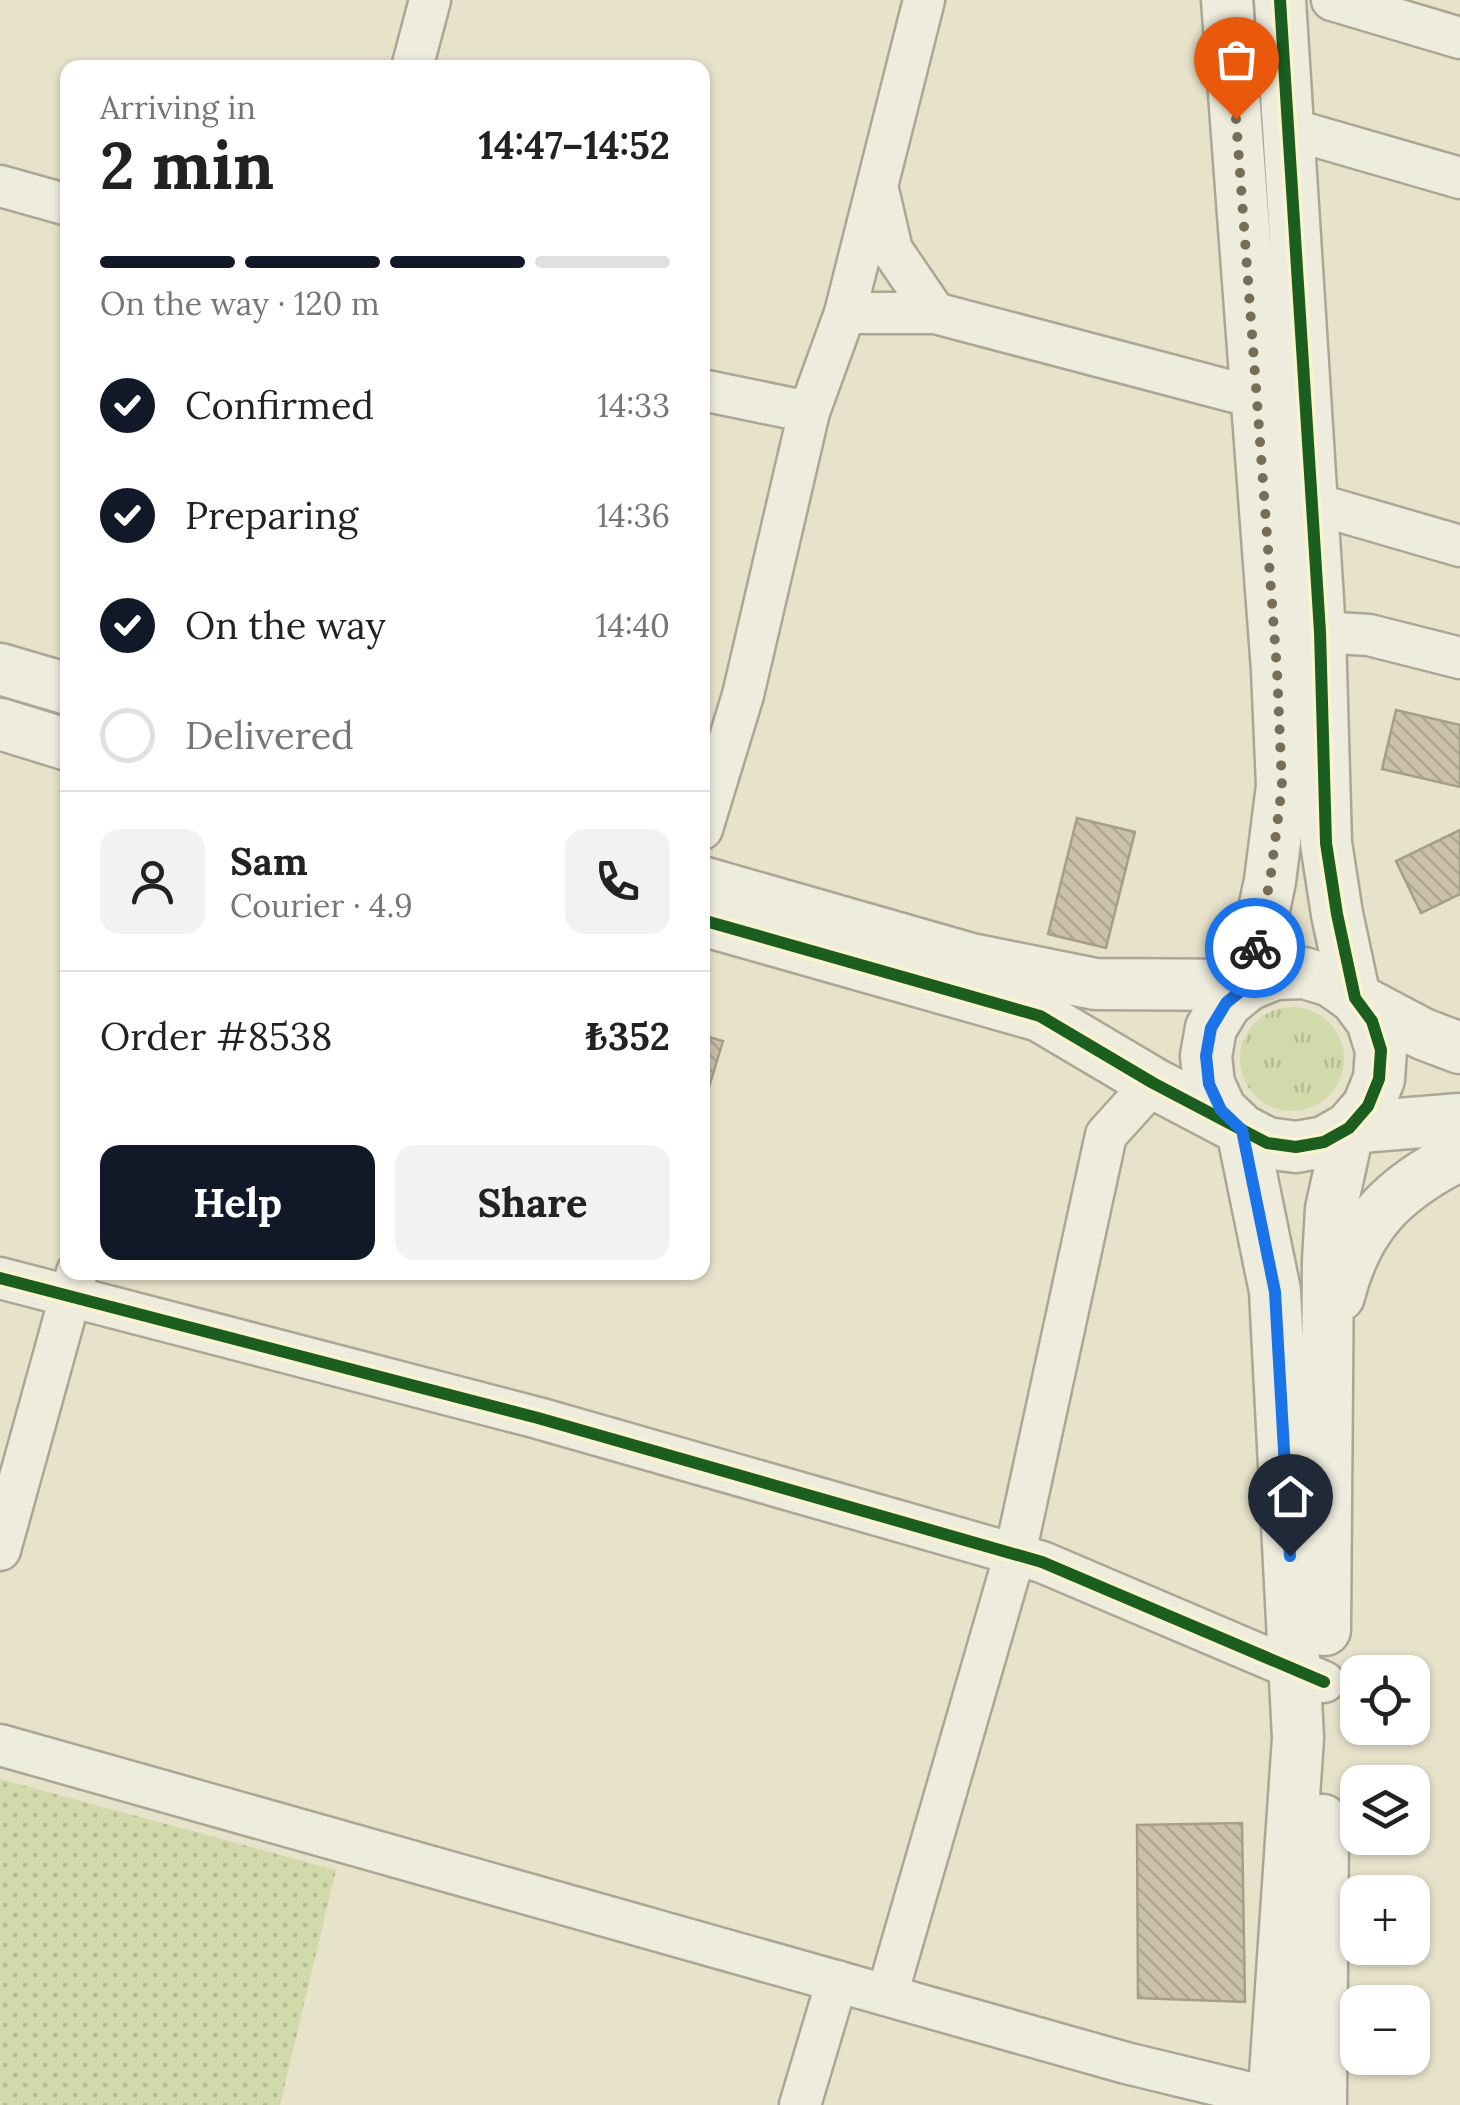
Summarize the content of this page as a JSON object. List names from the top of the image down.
{
  "page": {
    "heading": ["2 min", "Arriving in", "14:47–14:52"],
    "panel": [
      "Sam",
      "Courier · 4.9",
      "Order #8538",
      "₺352"
    ],
    "bar": "On the way · 120 m",
    "list": [
      ["Confirmed", "14:33"],
      ["Preparing", "14:36"],
      ["On the way", "14:40"],
      "Delivered"
    ],
    "buttons": ["Help", "Share"],
    "map_buttons": ["+", "−"]
  }
}
